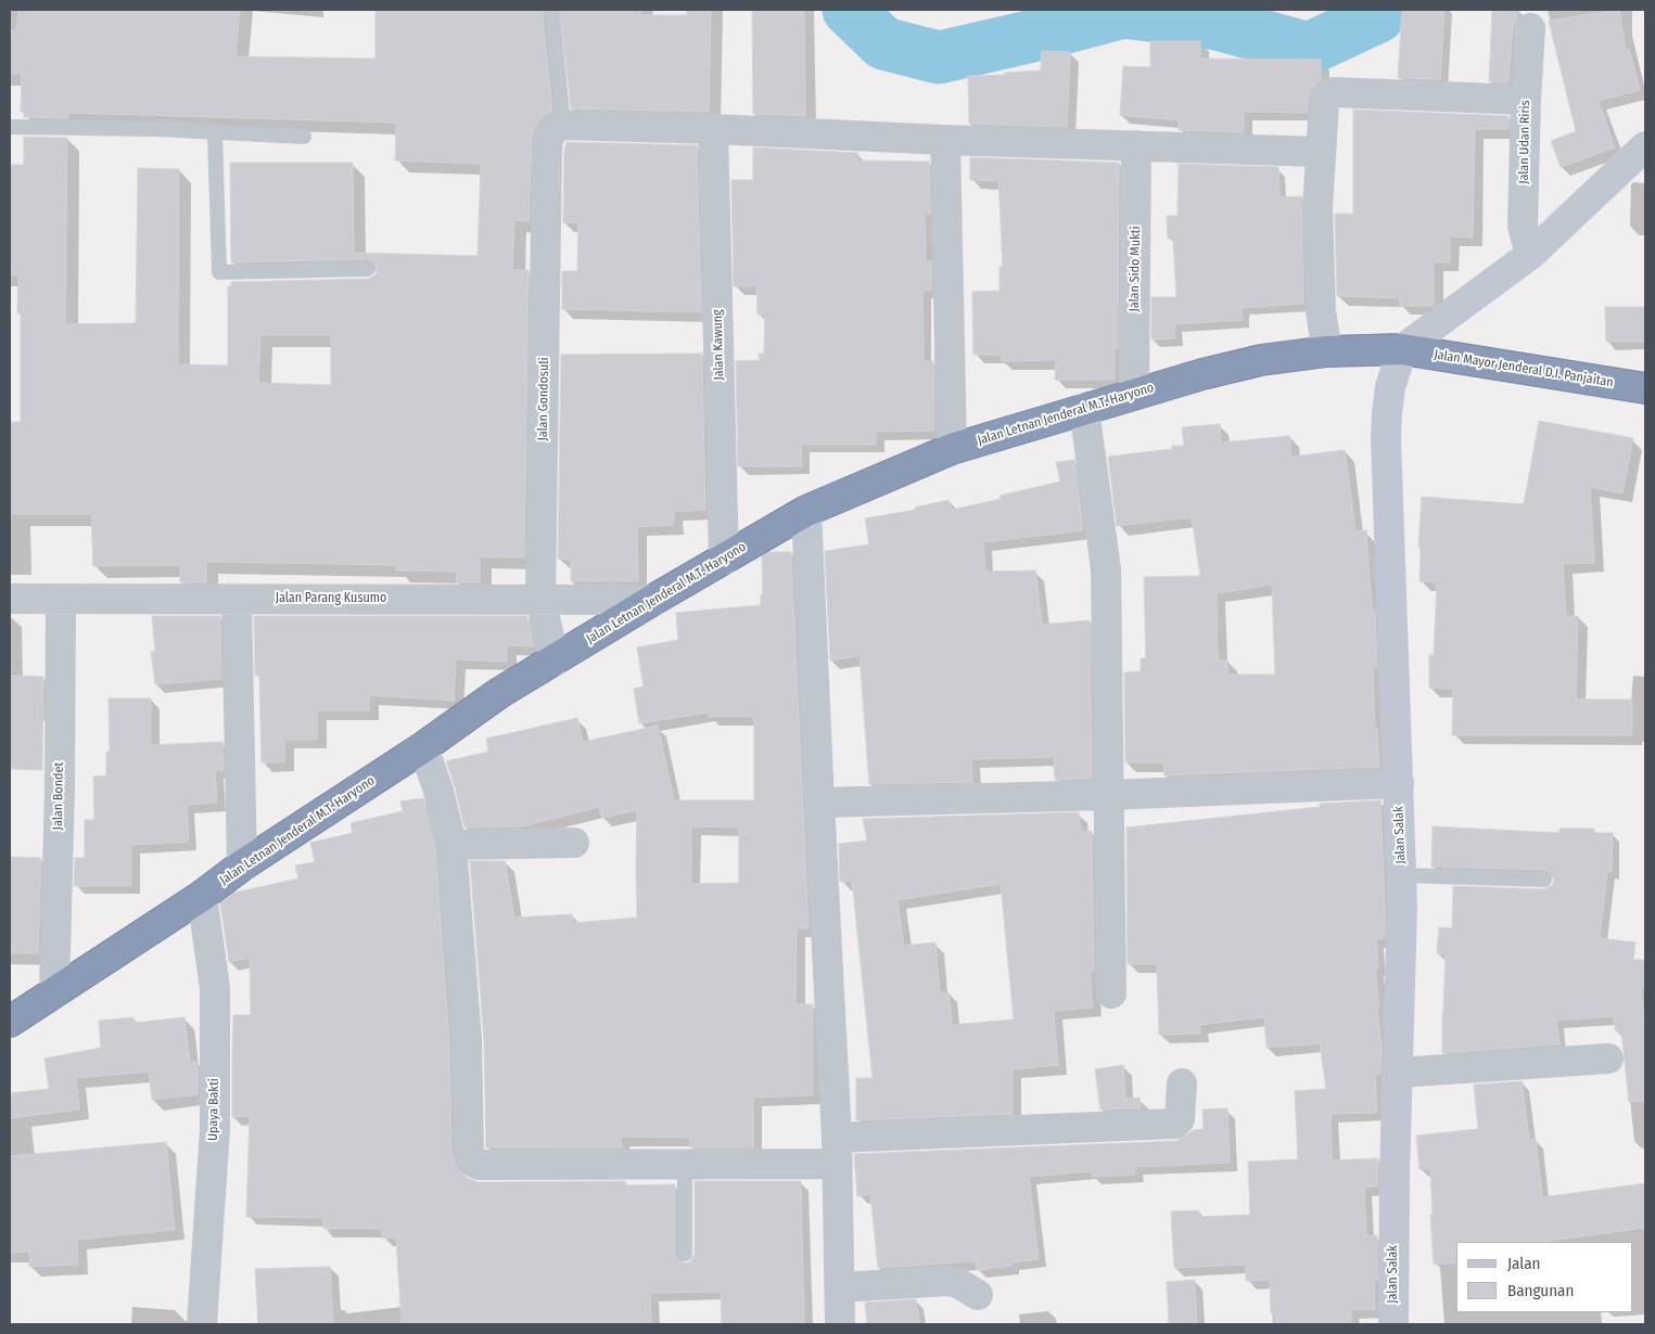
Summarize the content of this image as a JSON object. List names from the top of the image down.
{
  "streets": {
    "highway": ["Jalan Mayor Jenderal D.I. Panjaitan", "Jalan Letnan Jenderal M.T. Haryono"],
    "street": [
      "Jalan Udan Riris",
      "Jalan Sido Mukti",
      "Jalan Kawung",
      "Jalan Gondosuli",
      "Jalan Parang Kusumo",
      "Jalan Bondet",
      "Jalan Salak",
      "Upaya Bakti"
    ]
  },
  "crossings": [
    ["Jalan Sido Mukti", "Jalan Letnan Jenderal M.T. Haryono"],
    ["Jalan Kawung", "Jalan Letnan Jenderal M.T. Haryono"],
    ["Jalan Mayor Jenderal D.I. Panjaitan", "Jalan Letnan Jenderal M.T. Haryono"],
    ["Jalan Mayor Jenderal D.I. Panjaitan", "Jalan Salak"],
    ["Jalan Gondosuli", "Jalan Letnan Jenderal M.T. Haryono"],
    ["Jalan Gondosuli", "Jalan Parang Kusumo"],
    ["Jalan Letnan Jenderal M.T. Haryono", "Jalan Parang Kusumo"],
    ["Jalan Letnan Jenderal M.T. Haryono", "Jalan Bondet"],
    ["Jalan Letnan Jenderal M.T. Haryono", "Jalan Salak"],
    ["Jalan Letnan Jenderal M.T. Haryono", "Upaya Bakti"],
    ["Jalan Parang Kusumo", "Jalan Bondet"]
  ],
  "legend": ["Jalan", "Bangunan"]
}
